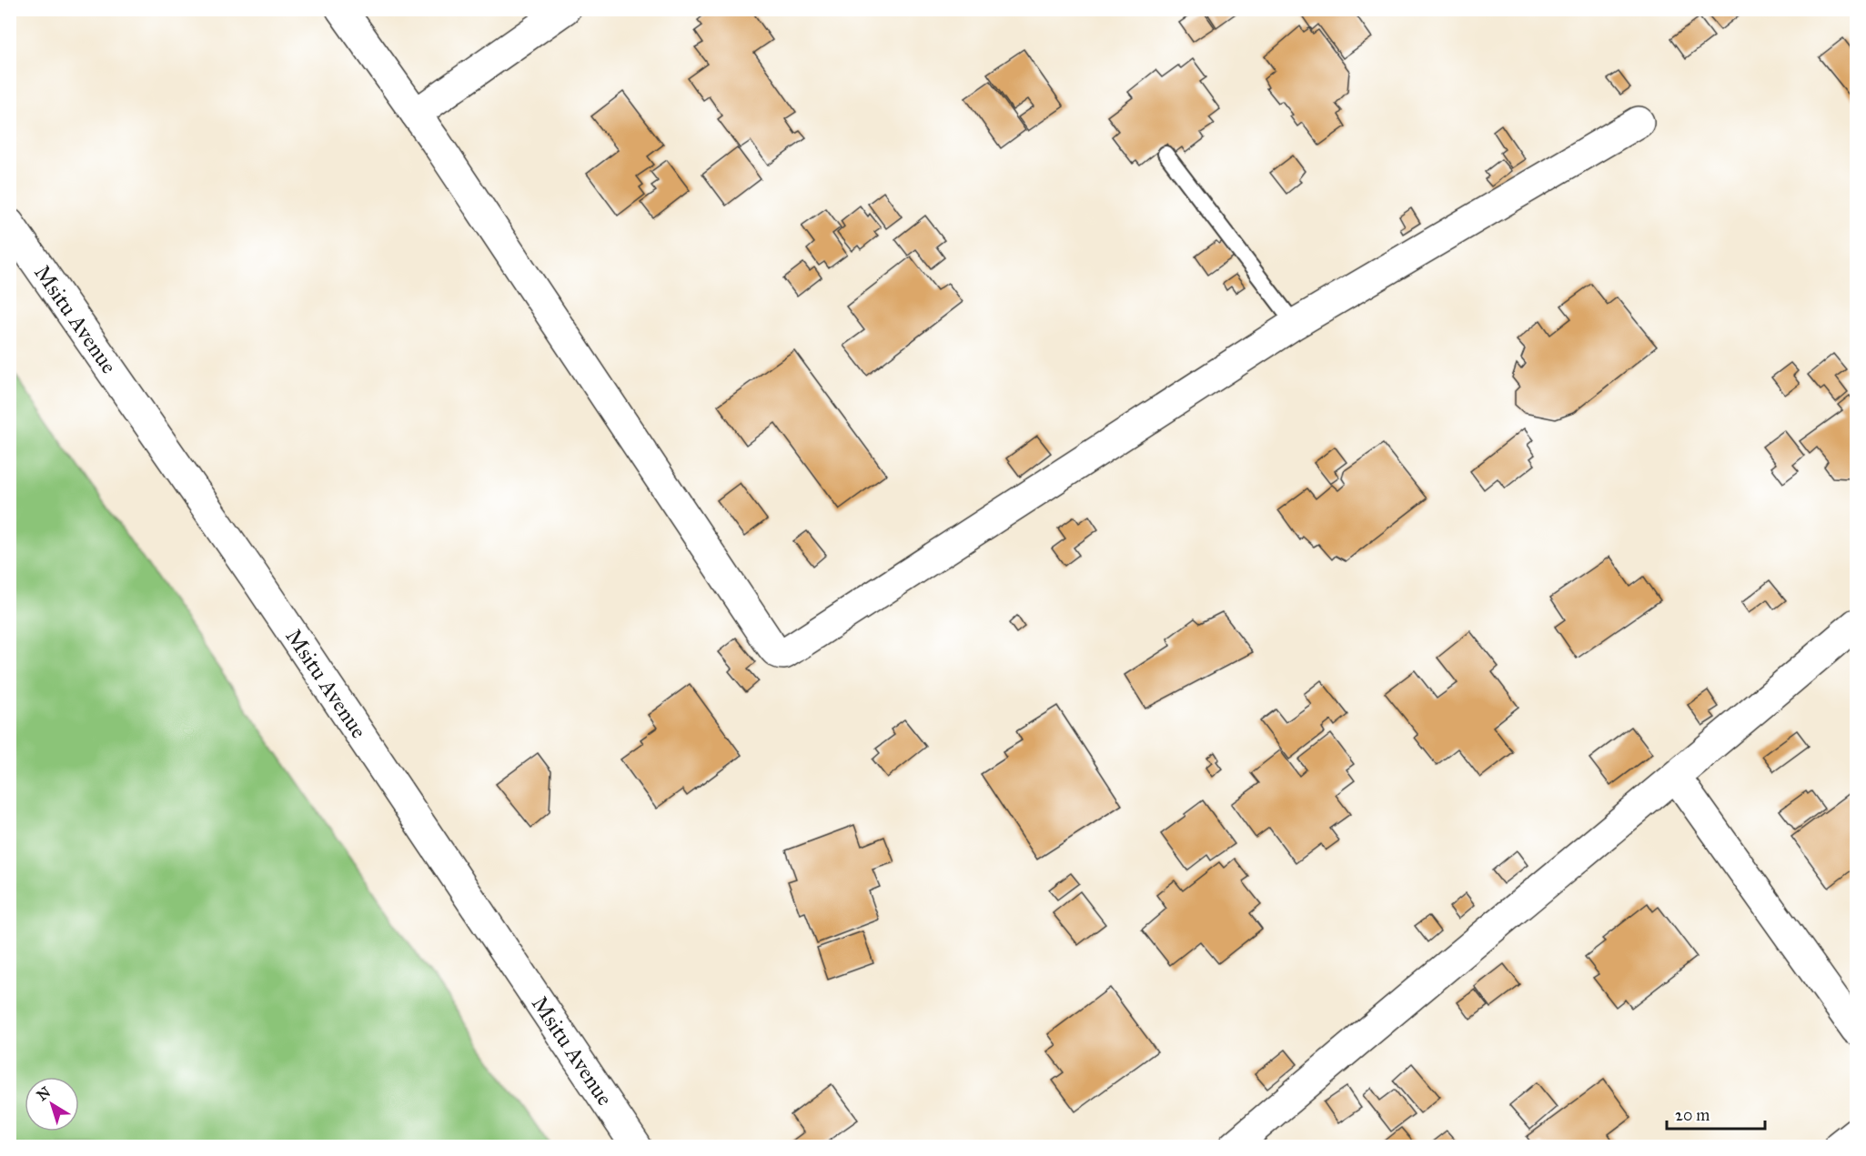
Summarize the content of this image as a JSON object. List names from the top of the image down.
{
  "streets": {
    "street": ["Msitu Avenue"]
  },
  "scale_bar": "20 m",
  "north": "top left"
}
